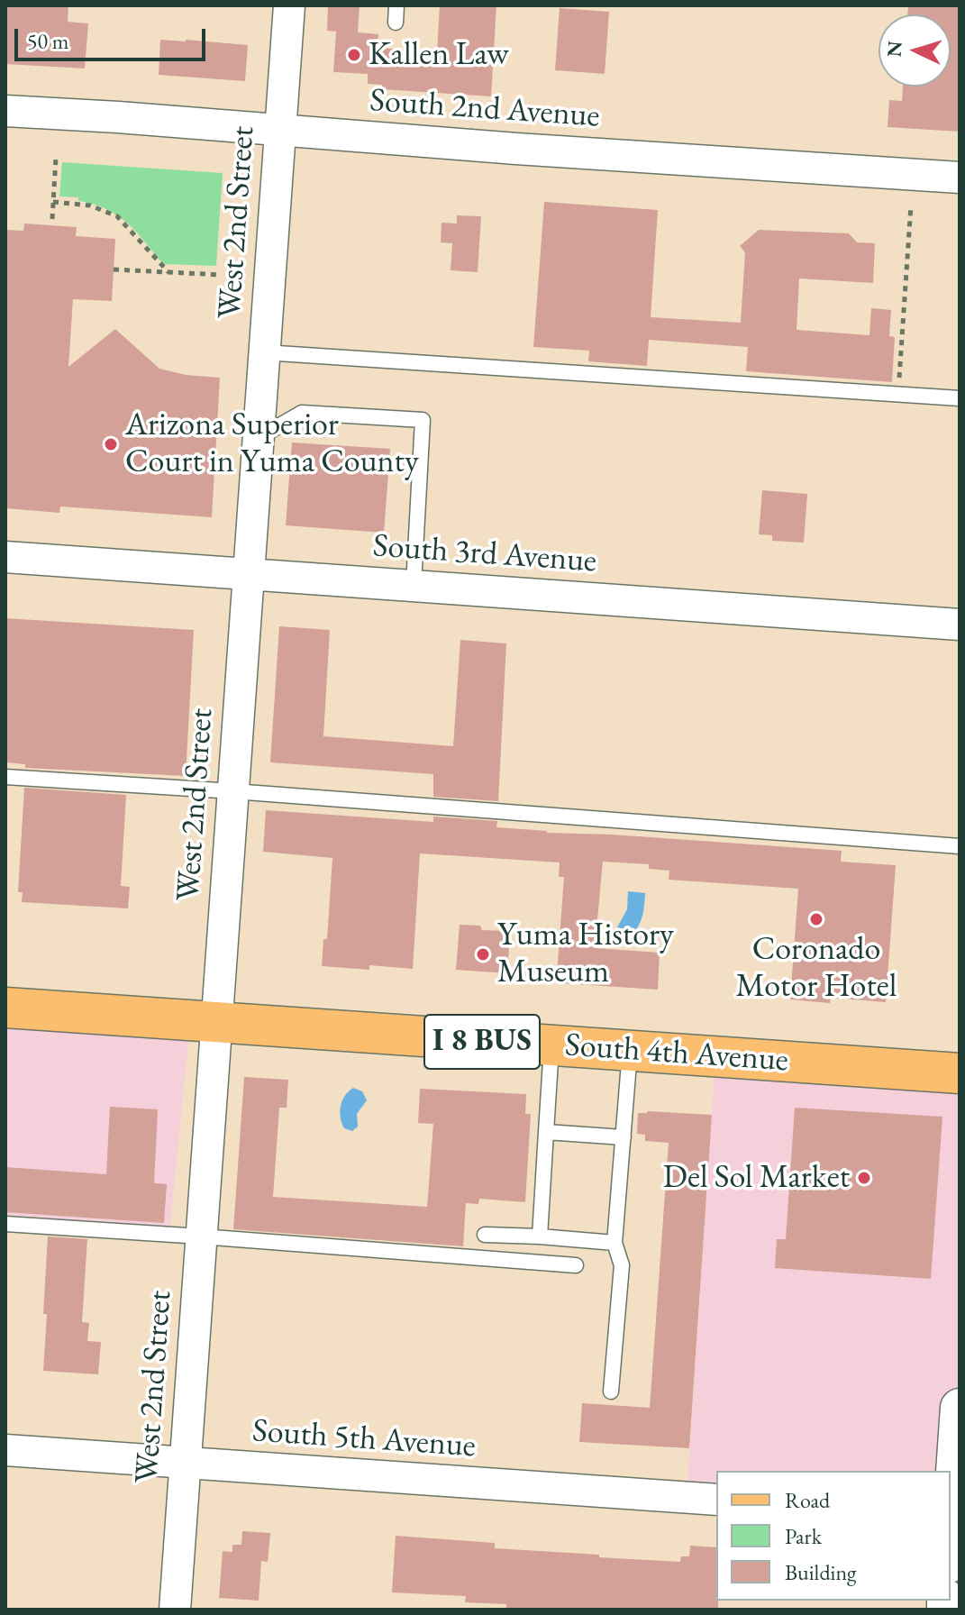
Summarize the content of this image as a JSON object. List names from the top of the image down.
{
  "streets": {
    "main road": ["I 8 BUS", "South 4th Avenue"],
    "street": [
      "South 2nd Avenue",
      "West 2nd Street",
      "South 3rd Avenue",
      "South 5th Avenue"
    ]
  },
  "crossings": [
    ["South 2nd Avenue", "West 2nd Street"],
    ["West 2nd Street", "South 3rd Avenue"],
    ["West 2nd Street", "South 4th Avenue"],
    ["West 2nd Street", "South 5th Avenue"]
  ],
  "places": [
    "Kallen Law",
    "Arizona Superior Court in Yuma County",
    "Coronado Motor Hotel",
    "Yuma History Museum",
    "Del Sol Market"
  ],
  "legend": ["Road", "Park", "Building"],
  "scale_bar": "50 m",
  "north": "left"
}
